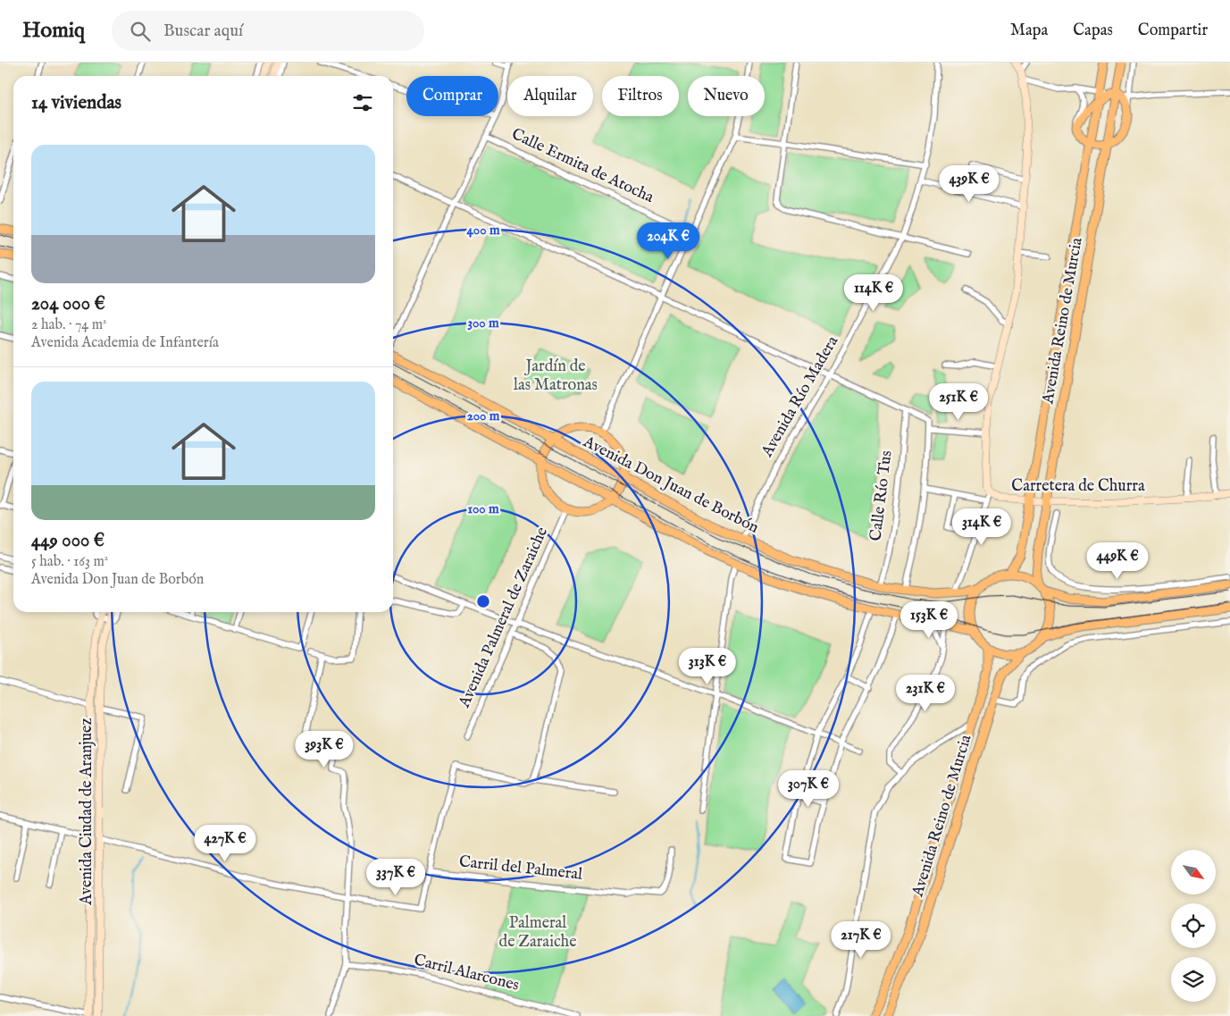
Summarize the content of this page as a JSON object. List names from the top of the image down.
{
  "streets": {
    "main road": [
      "Avenida Reino de Murcia",
      "Avenida Don Juan de Borbón",
      "Carretera de Churra",
      "Avenida Ciudad de Aranjuez"
    ],
    "street": [
      "Calle Ermita de Atocha",
      "Avenida Río Madera",
      "Calle Río Tus",
      "Avenida Palmeral de Zaraiche",
      "Carril del Palmeral",
      "Carril Alarcones"
    ]
  },
  "crossings": [
    ["Avenida Reino de Murcia", "Avenida Don Juan de Borbón"],
    ["Avenida Reino de Murcia", "Carretera de Churra"],
    ["Avenida Río Madera", "Avenida Don Juan de Borbón"],
    ["Avenida Don Juan de Borbón", "Calle Río Tus"]
  ],
  "parks": ["Jardín de las Matronas", "Palmeral de Zaraiche"],
  "north": "bottom right",
  "page": {
    "header": "Homiq",
    "search": "Buscar aquí",
    "nav": ["Mapa", "Capas", "Compartir"],
    "chip": [
      "Comprar",
      "Alquilar",
      "Filtros",
      "Nuevo"
    ],
    "heading": "14 viviendas",
    "list": [
      {
        "name": "204 000 €",
        "note": "2 hab. · 74 m² · Avenida Academia de Infantería"
      },
      {
        "name": "449 000 €",
        "note": "5 hab. · 163 m² · Avenida Don Juan de Borbón"
      }
    ],
    "price": [
      "439K €",
      "204K €",
      "114K €",
      "251K €",
      "314K €",
      "449K €",
      "153K €",
      "313K €",
      "231K €",
      "393K €",
      "307K €",
      "427K €",
      "337K €",
      "217K €"
    ]
  },
  "rings": [
    "400 m",
    "300 m",
    "200 m",
    "100 m"
  ]
}
